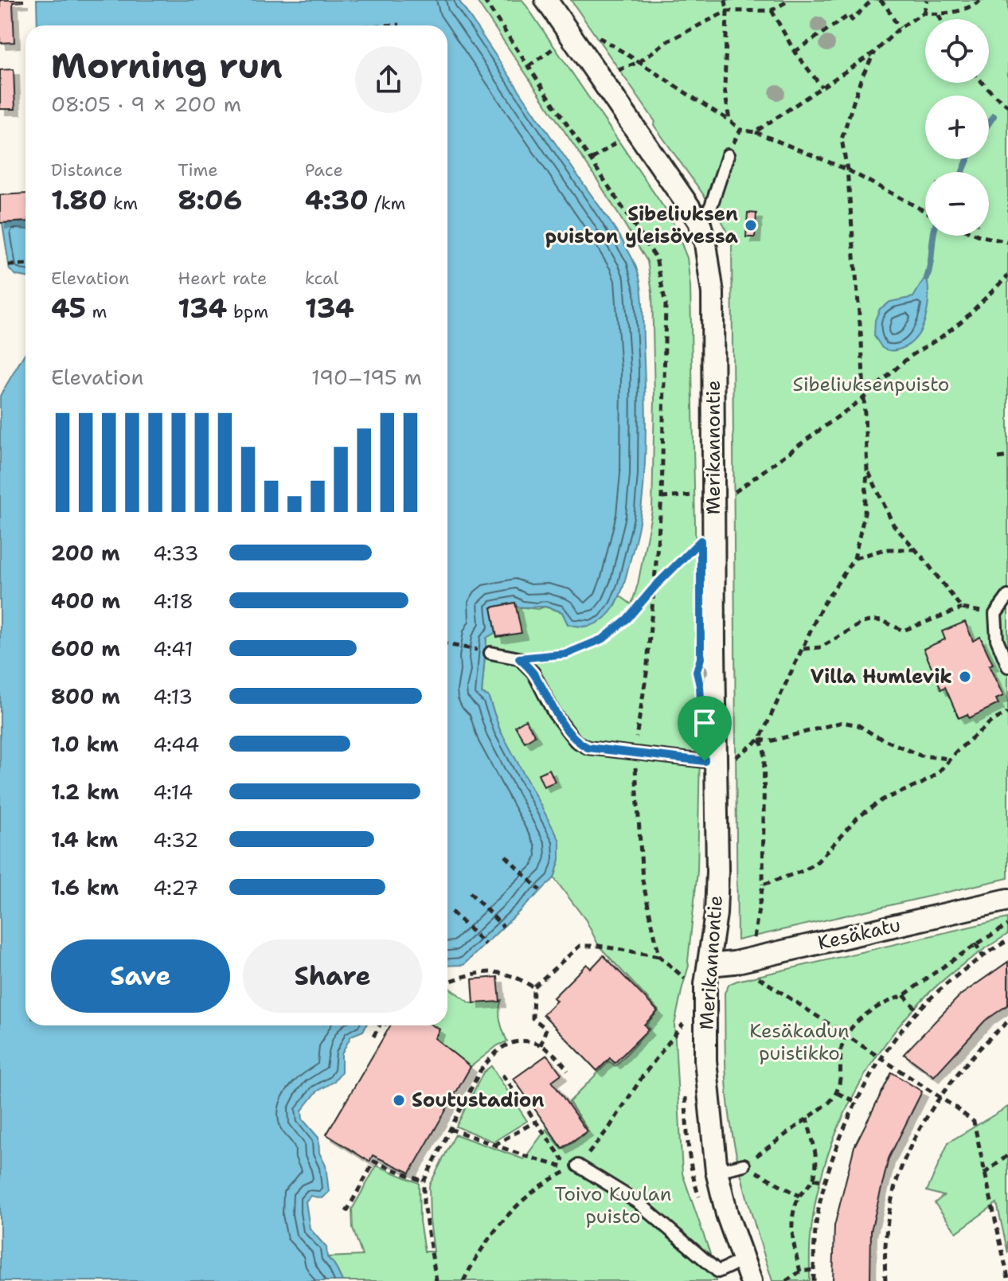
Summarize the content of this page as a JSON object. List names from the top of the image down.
{
  "streets": {
    "street": ["Merikannontie", "Kesäkatu"]
  },
  "crossings": [
    ["Merikannontie", "Kesäkatu"]
  ],
  "parks": ["Sibeliuksenpuisto", "Kesäkadun puistikko", "Toivo Kuulan puisto"],
  "places": ["Sibeliuksen puiston yleisövessa", "Villa Humlevik", "Soutustadion"],
  "page": {
    "map_buttons": ["+", "−"],
    "heading": ["Morning run", "08:05 · 9 × 200 m"],
    "stats": [
      ["Distance", "1.80 km"],
      ["Time", "8:06"],
      ["Pace", "4:30 /km"],
      ["Elevation", "45 m"],
      ["Heart rate", "134 bpm"],
      ["kcal", "134"]
    ],
    "chart": ["Elevation", "190–195 m"],
    "list": [
      {
        "name": "200 m",
        "note": "4:33"
      },
      {
        "name": "400 m",
        "note": "4:18"
      },
      {
        "name": "600 m",
        "note": "4:41"
      },
      {
        "name": "800 m",
        "note": "4:13"
      },
      {
        "name": "1.0 km",
        "note": "4:44"
      },
      {
        "name": "1.2 km",
        "note": "4:14"
      },
      {
        "name": "1.4 km",
        "note": "4:32"
      },
      {
        "name": "1.6 km",
        "note": "4:27"
      }
    ],
    "buttons": ["Save", "Share"]
  }
}
